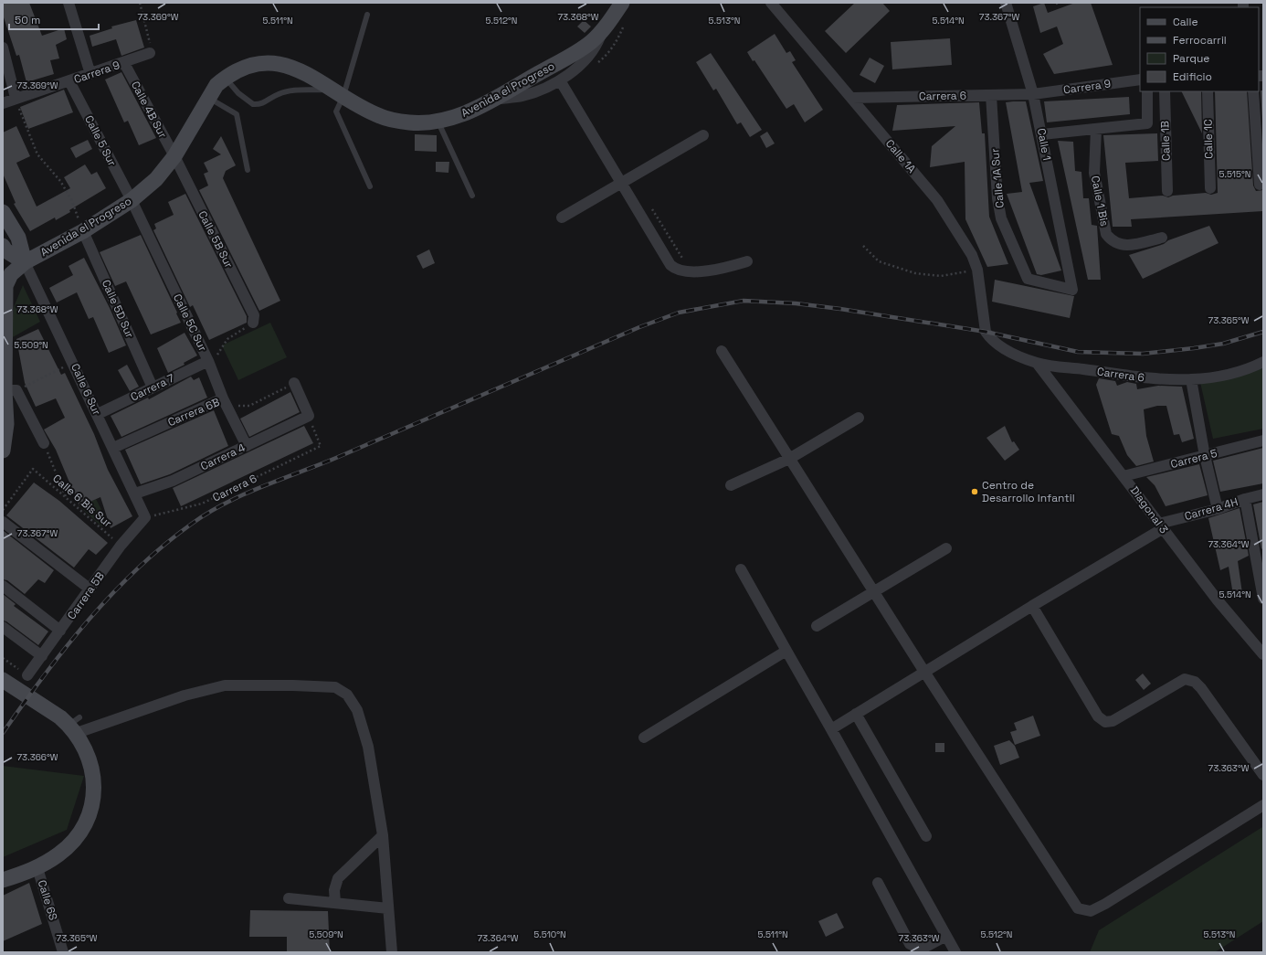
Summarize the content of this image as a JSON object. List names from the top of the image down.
{
  "streets": {
    "main road": ["Avenida el Progreso", "Calle 6 Sur"],
    "street": [
      "Carrera 9",
      "Carrera 6",
      "Calle 4B Sur",
      "Calle 1C",
      "Calle 5 Sur",
      "Calle 1B",
      "Calle 1",
      "Calle 1A",
      "Calle 1A Sur",
      "Calle 1 Bis",
      "Calle 5B Sur",
      "Calle 5D Sur",
      "Calle 5C Sur",
      "Carrera 7",
      "Carrera 6B",
      "Carrera 4",
      "Carrera 5",
      "Carrera 4H",
      "Diagonal 3",
      "Carrera 5B",
      "Calle 6S"
    ],
    "path": ["Calle 6 Bis Sur"]
  },
  "crossings": [
    ["Carrera 9", "Carrera 6"],
    ["Carrera 9", "Calle 4B Sur"],
    ["Carrera 9", "Calle 5 Sur"],
    ["Carrera 9", "Calle 1"],
    ["Avenida el Progreso", "Calle 4B Sur"],
    ["Avenida el Progreso", "Calle 5 Sur"],
    ["Avenida el Progreso", "Calle 5B Sur"],
    ["Avenida el Progreso", "Calle 5D Sur"],
    ["Avenida el Progreso", "Calle 5C Sur"],
    ["Avenida el Progreso", "Calle 6 Sur"],
    ["Carrera 6", "Calle 1"],
    ["Carrera 6", "Calle 1A"],
    ["Carrera 6", "Calle 1A Sur"],
    ["Carrera 6", "Calle 6 Sur"],
    ["Carrera 6", "Carrera 4"],
    ["Carrera 6", "Diagonal 3"],
    ["Carrera 6", "Carrera 5B"],
    ["Calle 4B Sur", "Calle 5B Sur"],
    ["Calle 5 Sur", "Calle 5C Sur"],
    ["Calle 1", "Calle 1A Sur"],
    ["Calle 5D Sur", "Carrera 7"],
    ["Calle 5C Sur", "Carrera 7"],
    ["Calle 5C Sur", "Carrera 6B"],
    ["Calle 5C Sur", "Carrera 4"],
    ["Carrera 7", "Calle 6 Sur"],
    ["Calle 6 Sur", "Carrera 6B"],
    ["Calle 6 Sur", "Carrera 4"],
    ["Calle 6 Sur", "Carrera 5B"],
    ["Carrera 5", "Diagonal 3"],
    ["Calle 6 Bis Sur", "Carrera 5B"],
    ["Carrera 4H", "Diagonal 3"]
  ],
  "places": ["Centro de Desarrollo Infantil"],
  "legend": [
    "Calle",
    "Ferrocarril",
    "Parque",
    "Edificio"
  ],
  "scale_bar": "50 m",
  "coordinates": [
    "73.369°W",
    "73.368°W",
    "73.367°W",
    "5.511°N",
    "5.512°N",
    "5.513°N",
    "5.514°N",
    "5.515°N",
    "73.365°W",
    "5.509°N",
    "73.364°W",
    "73.366°W",
    "73.363°W",
    "5.510°N"
  ]
}
